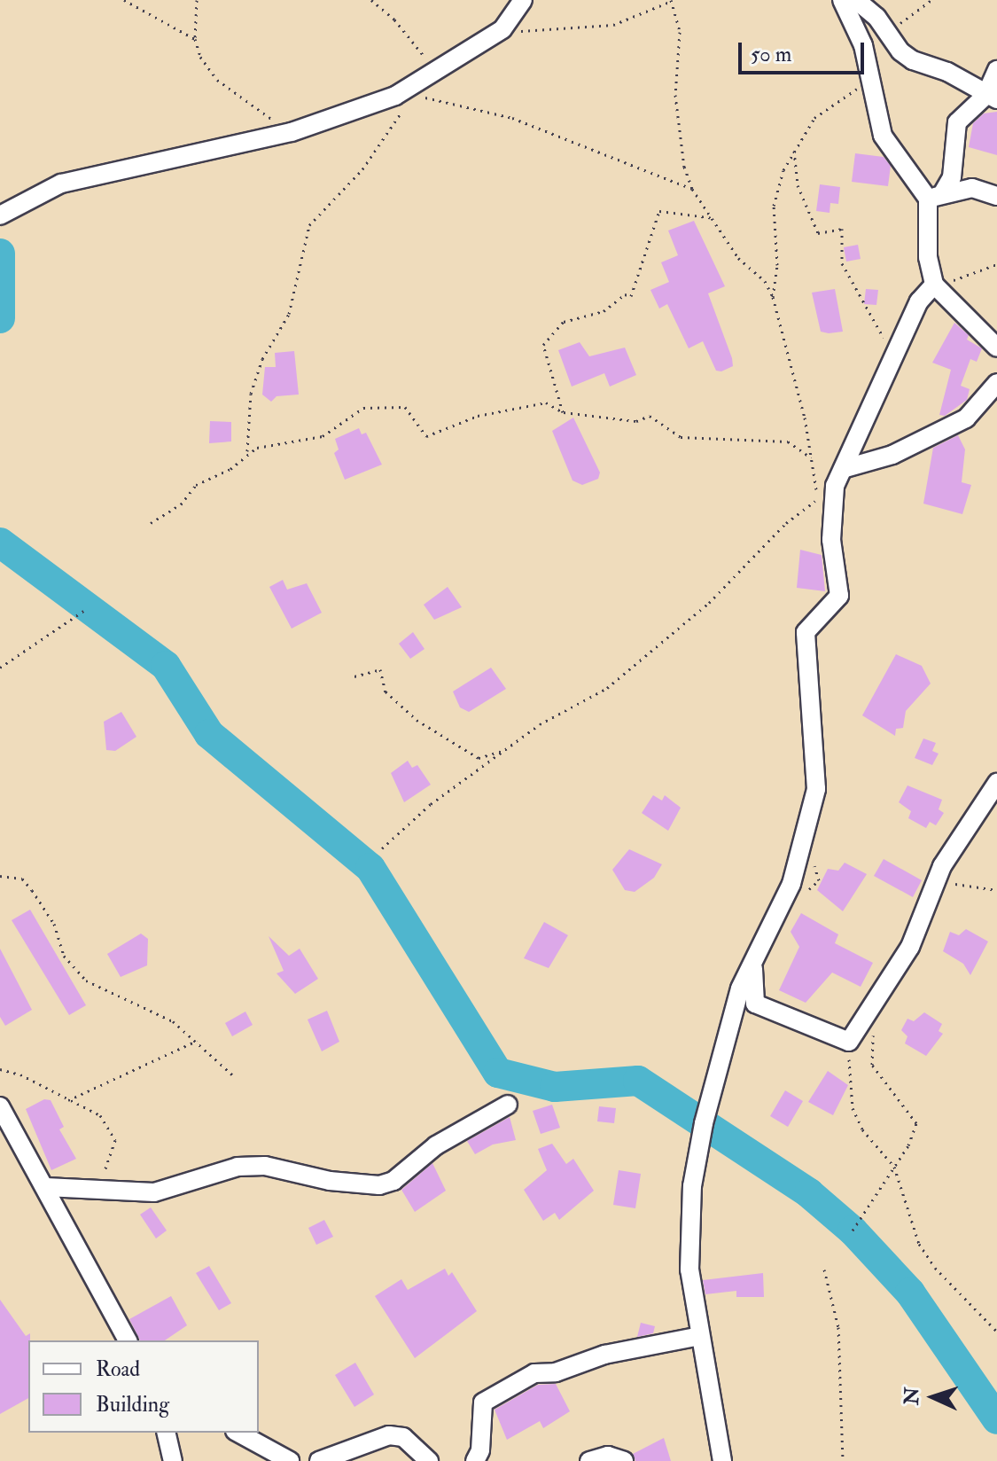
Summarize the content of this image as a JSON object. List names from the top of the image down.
{
  "legend": ["Road", "Building"],
  "scale_bar": "50 m",
  "north": "left"
}
